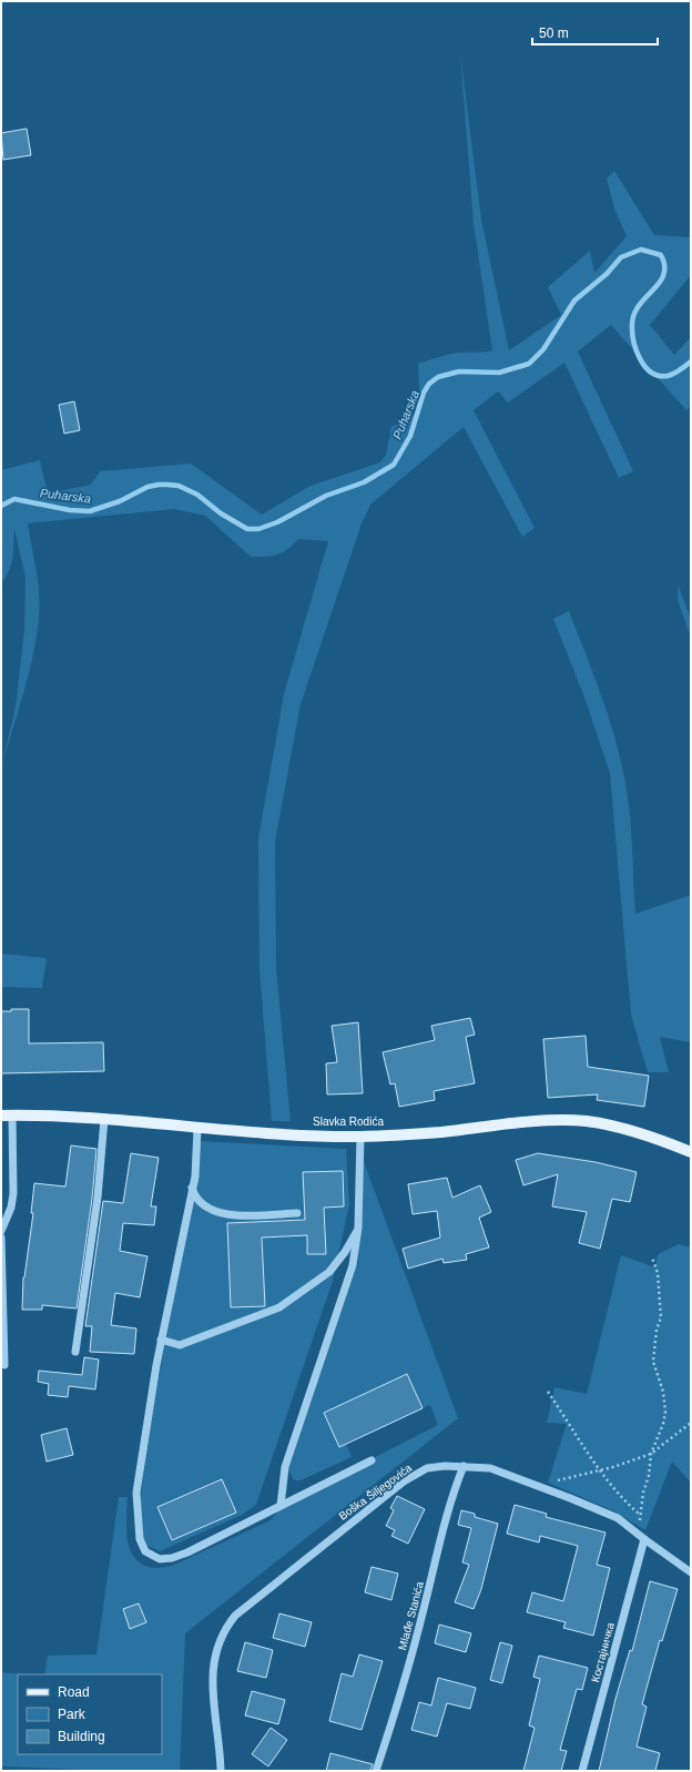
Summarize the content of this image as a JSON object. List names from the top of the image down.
{
  "streets": {
    "main road": ["Slavka Rodića"],
    "street": ["Boška Šiljegovića", "Mlađe Stanića", "Костајничка"]
  },
  "crossings": [
    ["Boška Šiljegovića", "Mlađe Stanića"],
    ["Boška Šiljegovića", "Костајничка"]
  ],
  "water": ["Puharska"],
  "legend": ["Road", "Park", "Building"],
  "scale_bar": "50 m"
}
